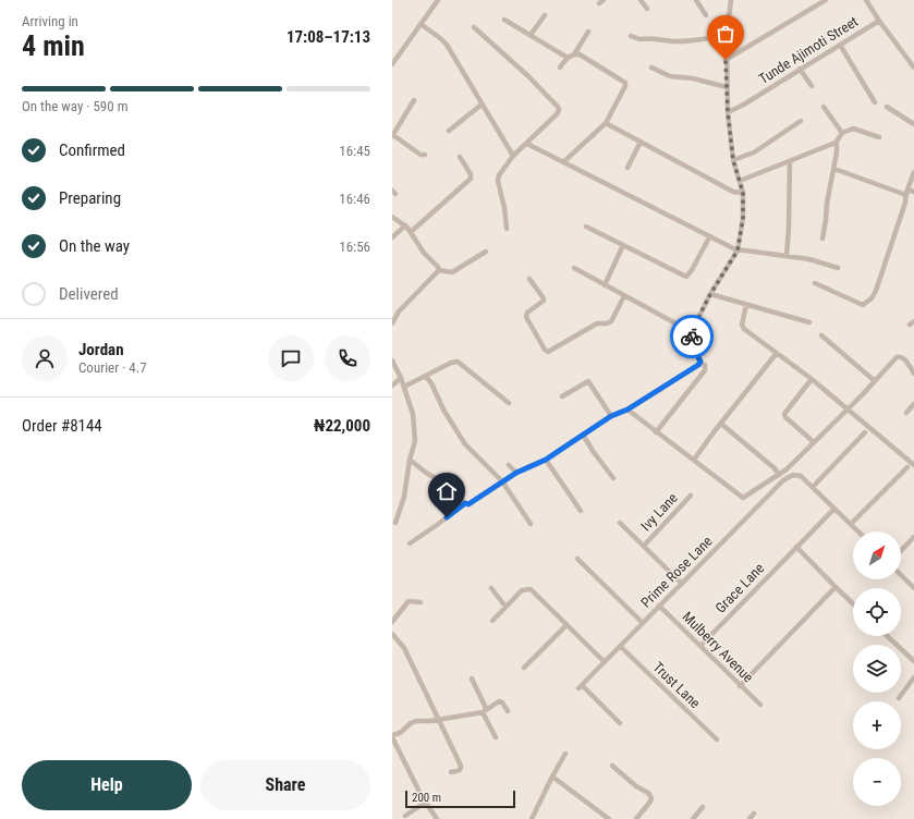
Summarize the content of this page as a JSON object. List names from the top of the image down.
{
  "streets": {
    "street": [
      "Tunde Ajimoti Street",
      "Ivy Lane",
      "Prime Rose Lane",
      "Grace Lane",
      "Mulberry Avenue",
      "Trust Lane"
    ]
  },
  "crossings": [
    ["Prime Rose Lane", "Mulberry Avenue"],
    ["Prime Rose Lane", "Trust Lane"],
    ["Grace Lane", "Mulberry Avenue"]
  ],
  "scale_bar": "200 m",
  "north": "top right",
  "page": {
    "heading": ["4 min", "Arriving in", "17:08–17:13"],
    "panel": [
      "Jordan",
      "Courier · 4.7",
      "Order #8144",
      "₦22,000"
    ],
    "bar": "On the way · 590 m",
    "list": [
      ["Confirmed", "16:45"],
      ["Preparing", "16:46"],
      ["On the way", "16:56"],
      "Delivered"
    ],
    "map_buttons": ["+", "−"],
    "buttons": ["Help", "Share"],
    "scale": "200 m"
  }
}
